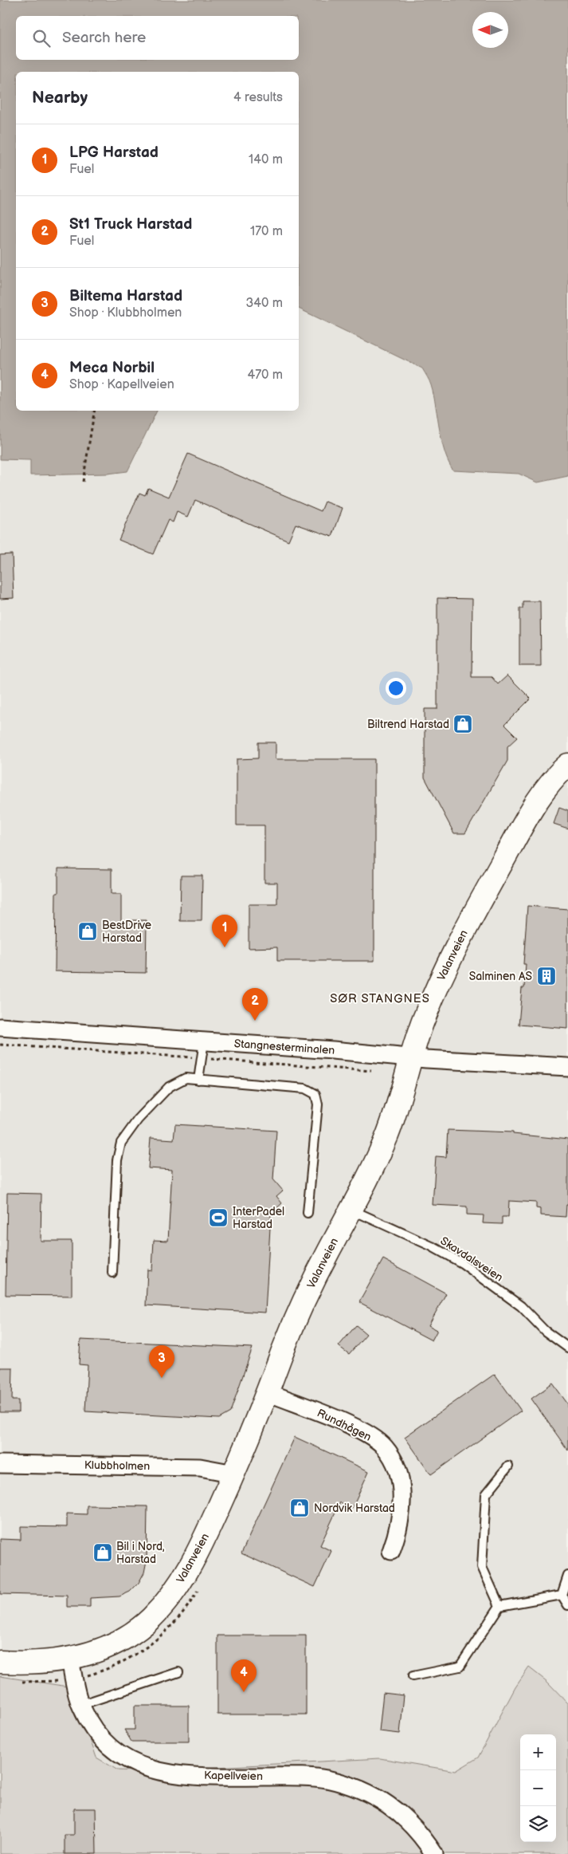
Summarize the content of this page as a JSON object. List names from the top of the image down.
{
  "streets": {
    "main road": ["Valanveien"],
    "street": [
      "Stangnesterminalen",
      "Rundhågen",
      "Klubbholmen",
      "Kapellveien"
    ],
    "lane": ["Skavdalsveien"]
  },
  "crossings": [
    ["Valanveien", "Stangnesterminalen"],
    ["Valanveien", "Skavdalsveien"],
    ["Valanveien", "Rundhågen"],
    ["Valanveien", "Klubbholmen"],
    ["Valanveien", "Kapellveien"]
  ],
  "districts": ["SØR STANGNES"],
  "places": {
    "shop": [
      "Biltrend Harstad",
      "BestDrive Harstad",
      "Nordvik Harstad",
      "Bil i Nord, Harstad"
    ],
    "building": ["Salminen AS"],
    "sports": ["InterPadel Harstad"]
  },
  "north": "left",
  "page": {
    "search": "Search here",
    "heading": ["Nearby", "4 results"],
    "list": [
      {
        "mark": "1",
        "name": "LPG Harstad",
        "note": "Fuel",
        "value": "140 m"
      },
      {
        "mark": "2",
        "name": "St1 Truck Harstad",
        "note": "Fuel",
        "value": "170 m"
      },
      {
        "mark": "3",
        "name": "Biltema Harstad",
        "note": "Shop · Klubbholmen",
        "value": "340 m"
      },
      {
        "mark": "4",
        "name": "Meca Norbil",
        "note": "Shop · Kapellveien",
        "value": "470 m"
      }
    ],
    "pins": [
      "1",
      "2",
      "3",
      "4"
    ],
    "map_buttons": ["+", "−"]
  }
}
